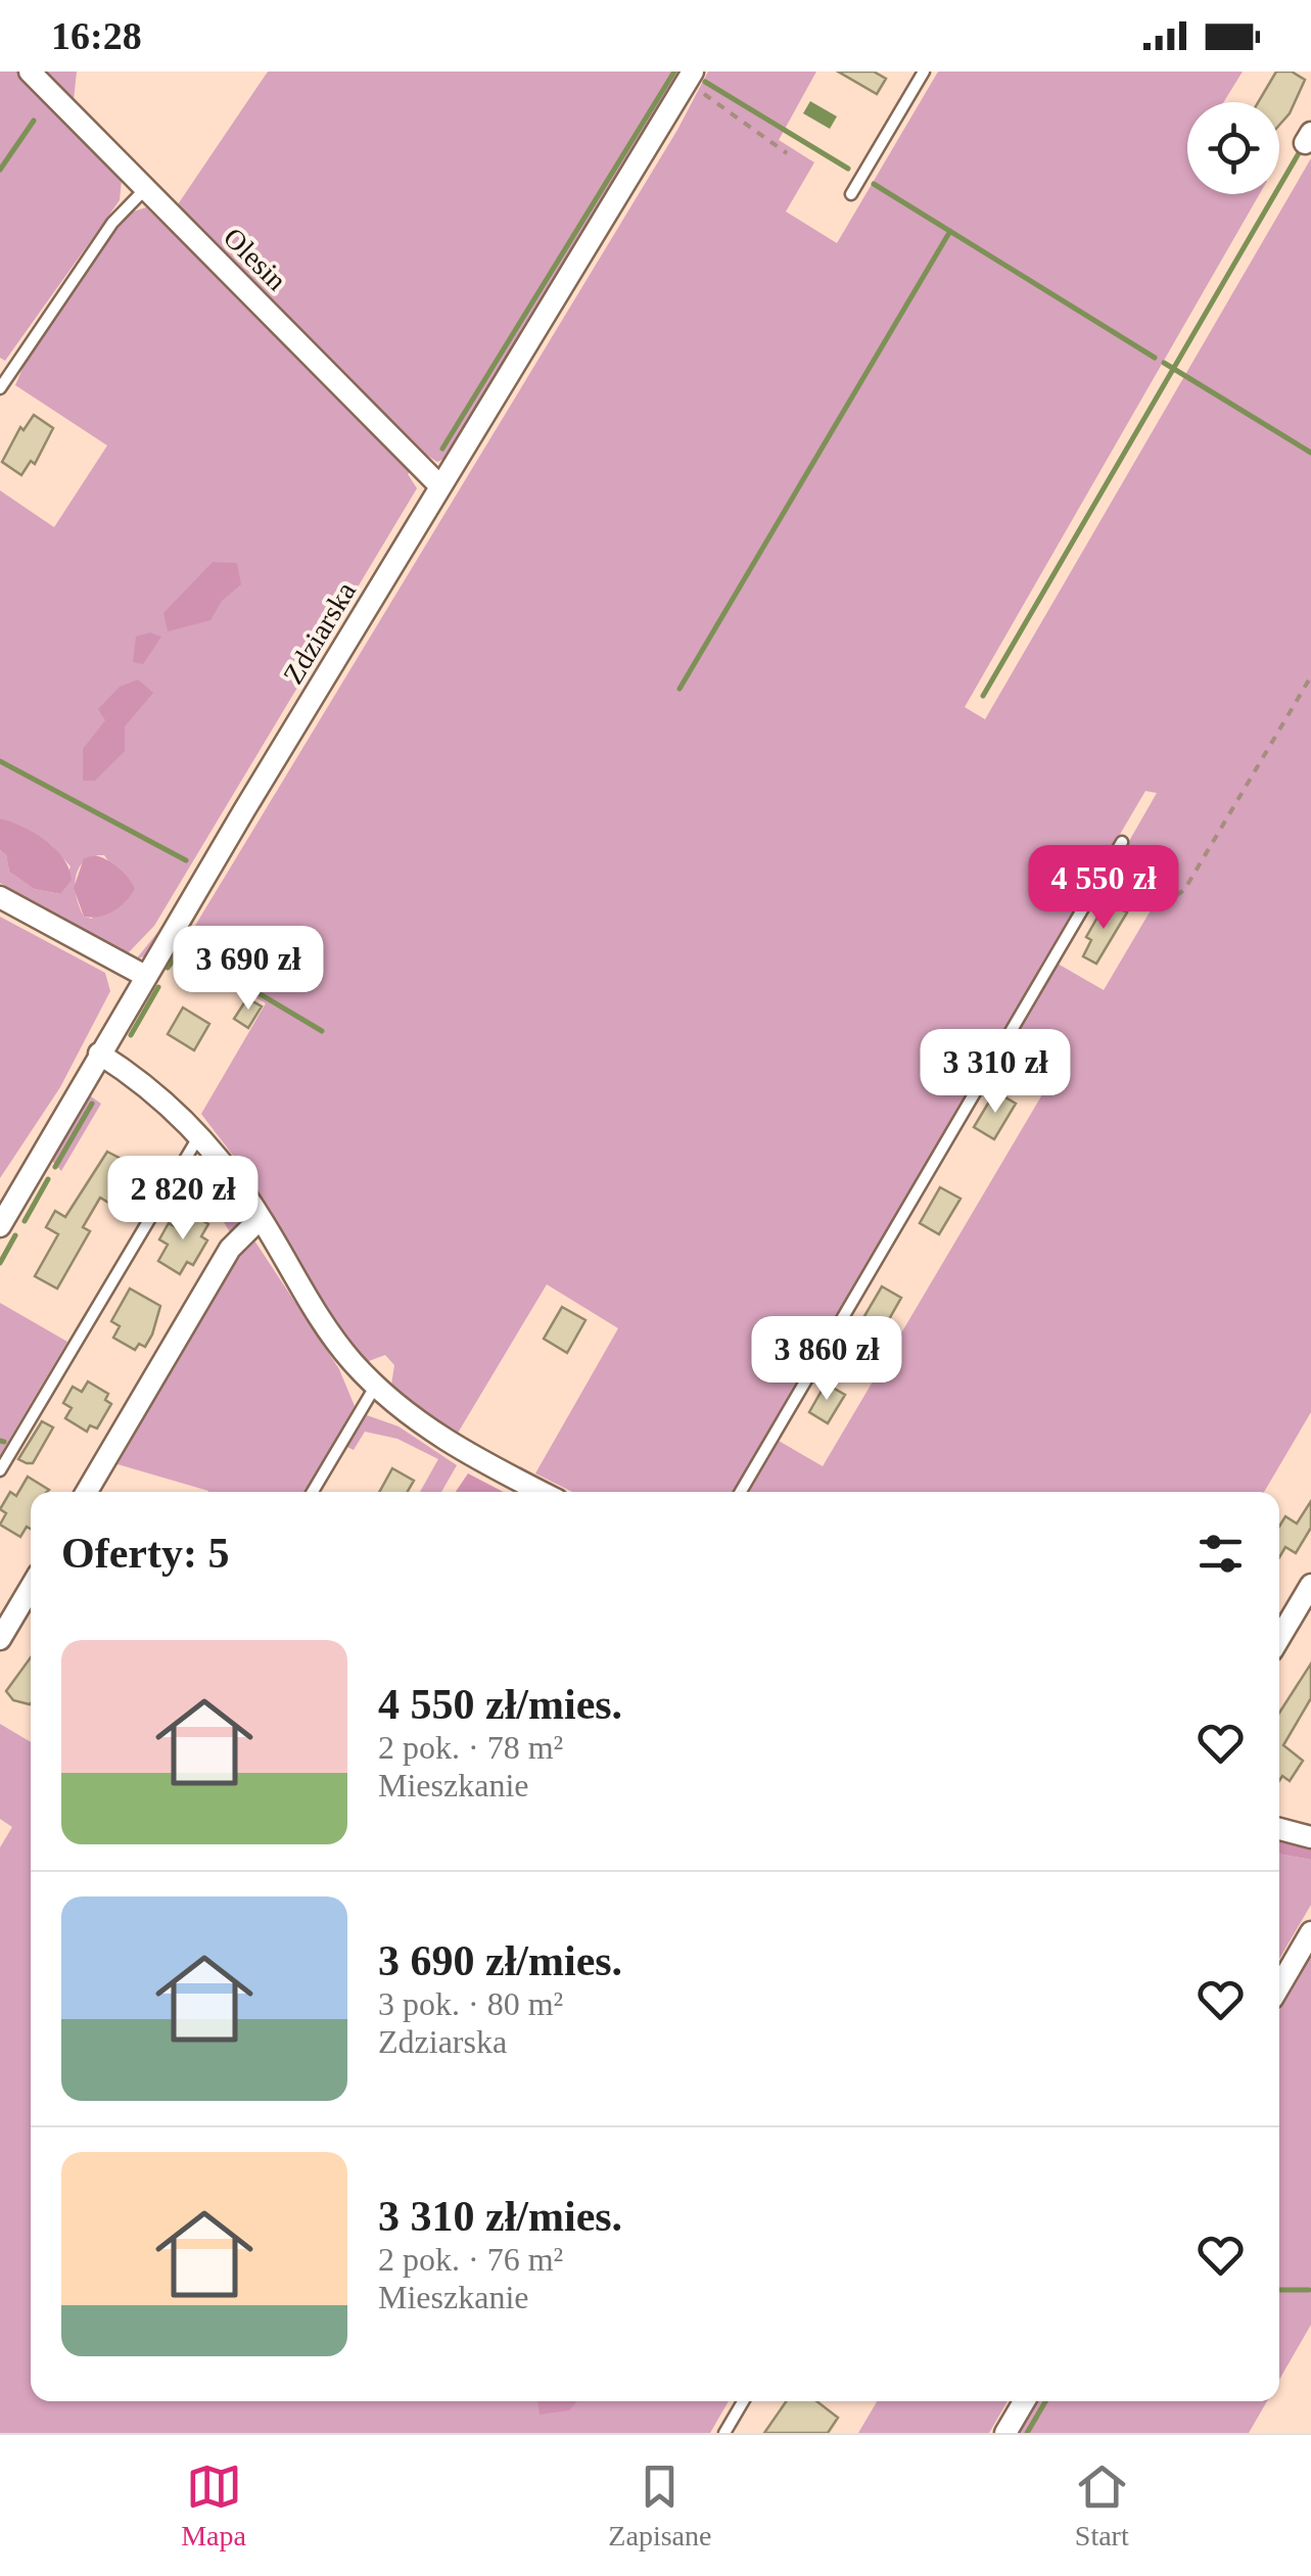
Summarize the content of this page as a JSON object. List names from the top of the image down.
{
  "streets": {
    "street": ["Olesin", "Zdziarska"]
  },
  "crossings": [
    ["Olesin", "Zdziarska"]
  ],
  "page": {
    "status": "16:28",
    "price": [
      "4 550 zł",
      "3 690 zł",
      "3 310 zł",
      "2 820 zł",
      "3 860 zł"
    ],
    "heading": "Oferty: 5",
    "list": [
      {
        "name": "4 550 zł/mies.",
        "note": "2 pok. · 78 m² · Mieszkanie"
      },
      {
        "name": "3 690 zł/mies.",
        "note": "3 pok. · 80 m² · Zdziarska"
      },
      {
        "name": "3 310 zł/mies.",
        "note": "2 pok. · 76 m² · Mieszkanie"
      }
    ],
    "tabs": ["Mapa", "Zapisane", "Start"]
  }
}
